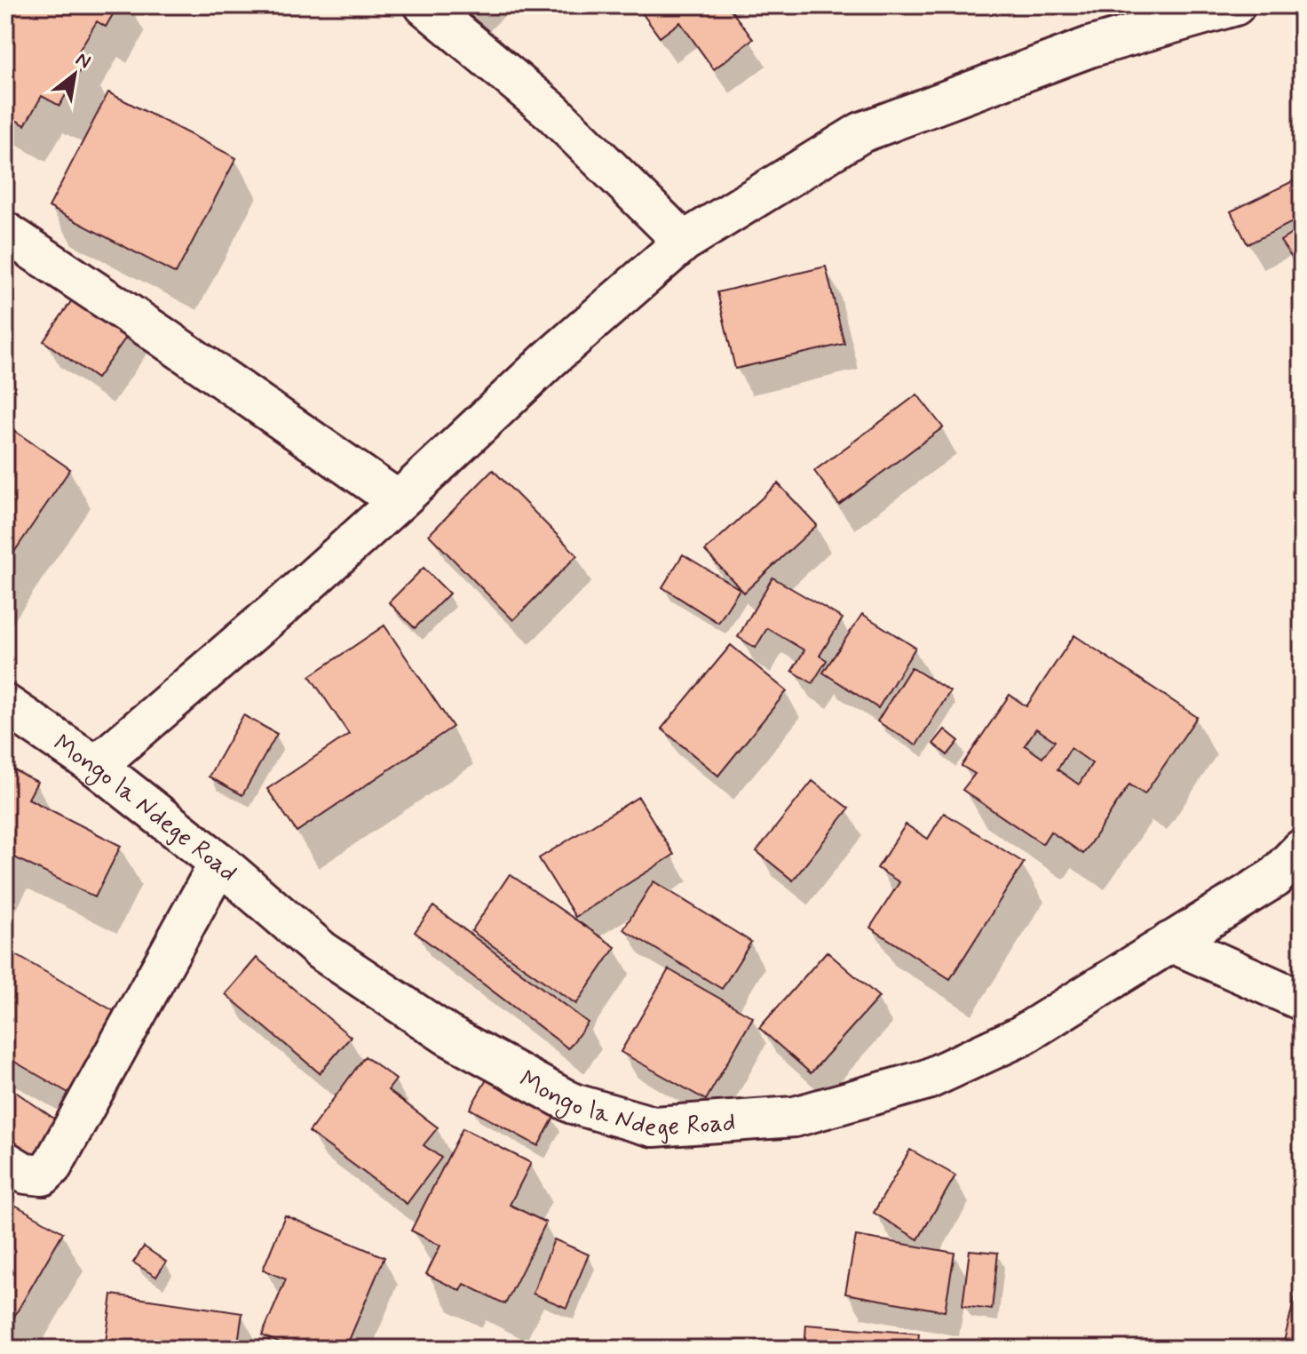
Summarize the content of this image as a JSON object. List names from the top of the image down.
{
  "streets": {
    "street": ["Mongo la Ndege Road"]
  },
  "north": "top right"
}
